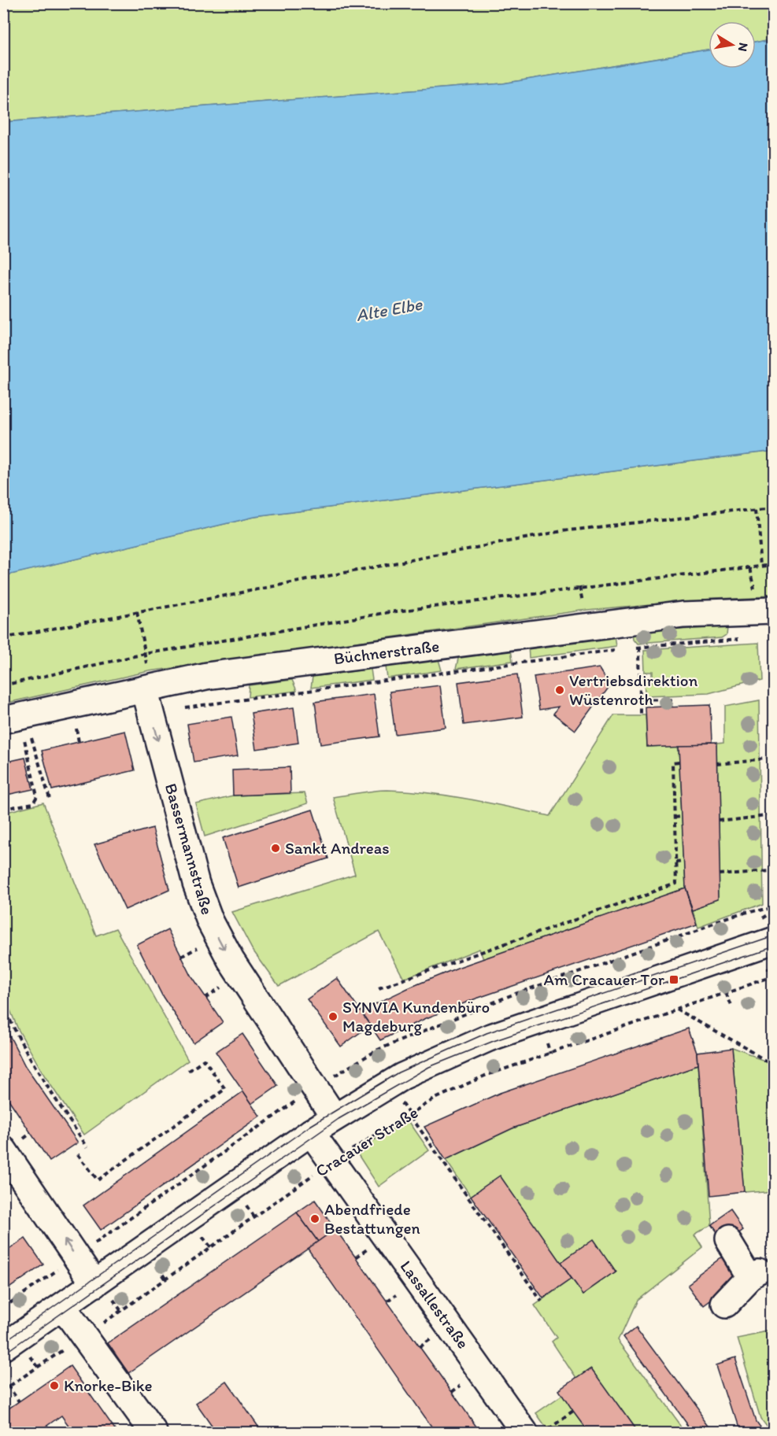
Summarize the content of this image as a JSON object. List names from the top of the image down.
{
  "streets": {
    "street": ["Büchnerstraße", "Bassermannstraße", "Lassallestraße"],
    "path": ["Cracauer Straße"]
  },
  "crossings": [
    ["Büchnerstraße", "Bassermannstraße"],
    ["Cracauer Straße", "Lassallestraße"]
  ],
  "one_way": ["Bassermannstraße"],
  "water": ["Alte Elbe"],
  "places": {
    "other": [
      "Vertriebsdirektion Wüstenroth",
      "Sankt Andreas",
      "SYNVIA Kundenbüro Magdeburg",
      "Abendfriede Bestattungen",
      "Knorke-Bike"
    ],
    "transit": ["Am Cracauer Tor"]
  },
  "north": "right"
}
